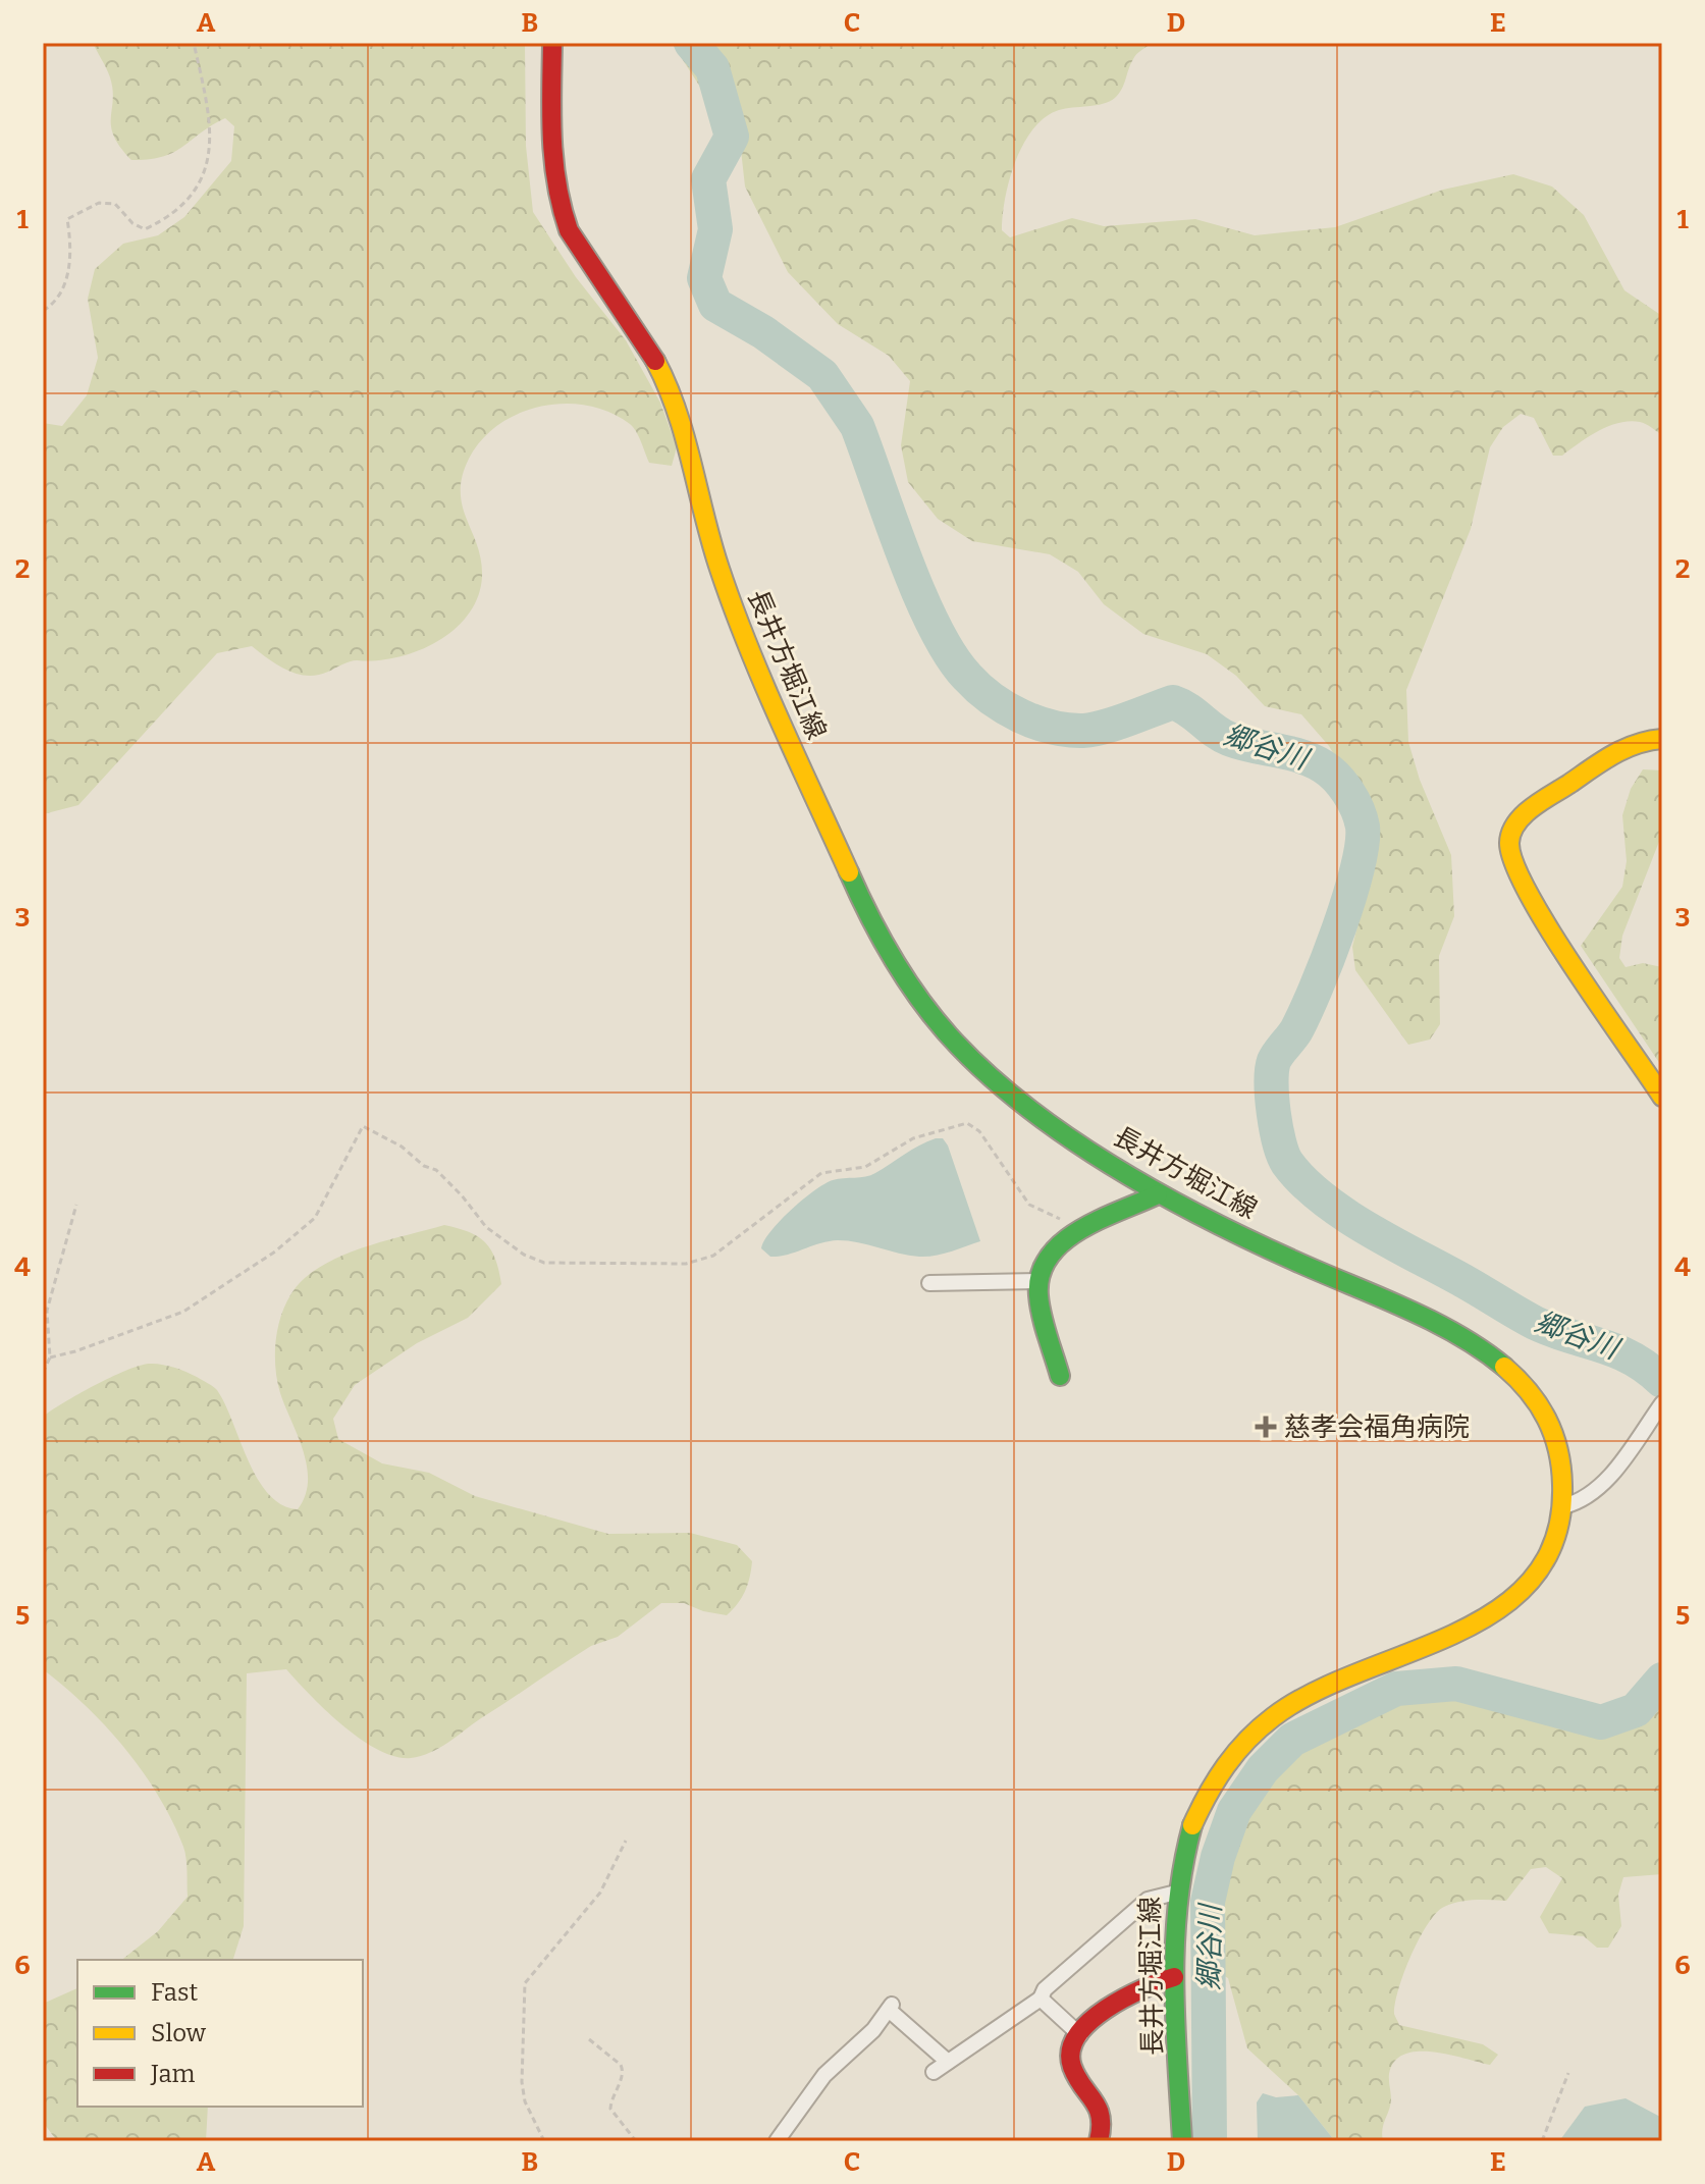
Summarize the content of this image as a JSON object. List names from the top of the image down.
{
  "streets": {
    "main road": ["長井方堀江線"]
  },
  "water": ["郷谷川"],
  "places": {
    "health": ["慈孝会福角病院"]
  },
  "legend": ["Fast", "Slow", "Jam"],
  "grid": {
    "columns": [
      "A",
      "B",
      "C",
      "D",
      "E"
    ],
    "rows": [
      "1",
      "2",
      "3",
      "4",
      "5",
      "6"
    ]
  }
}
